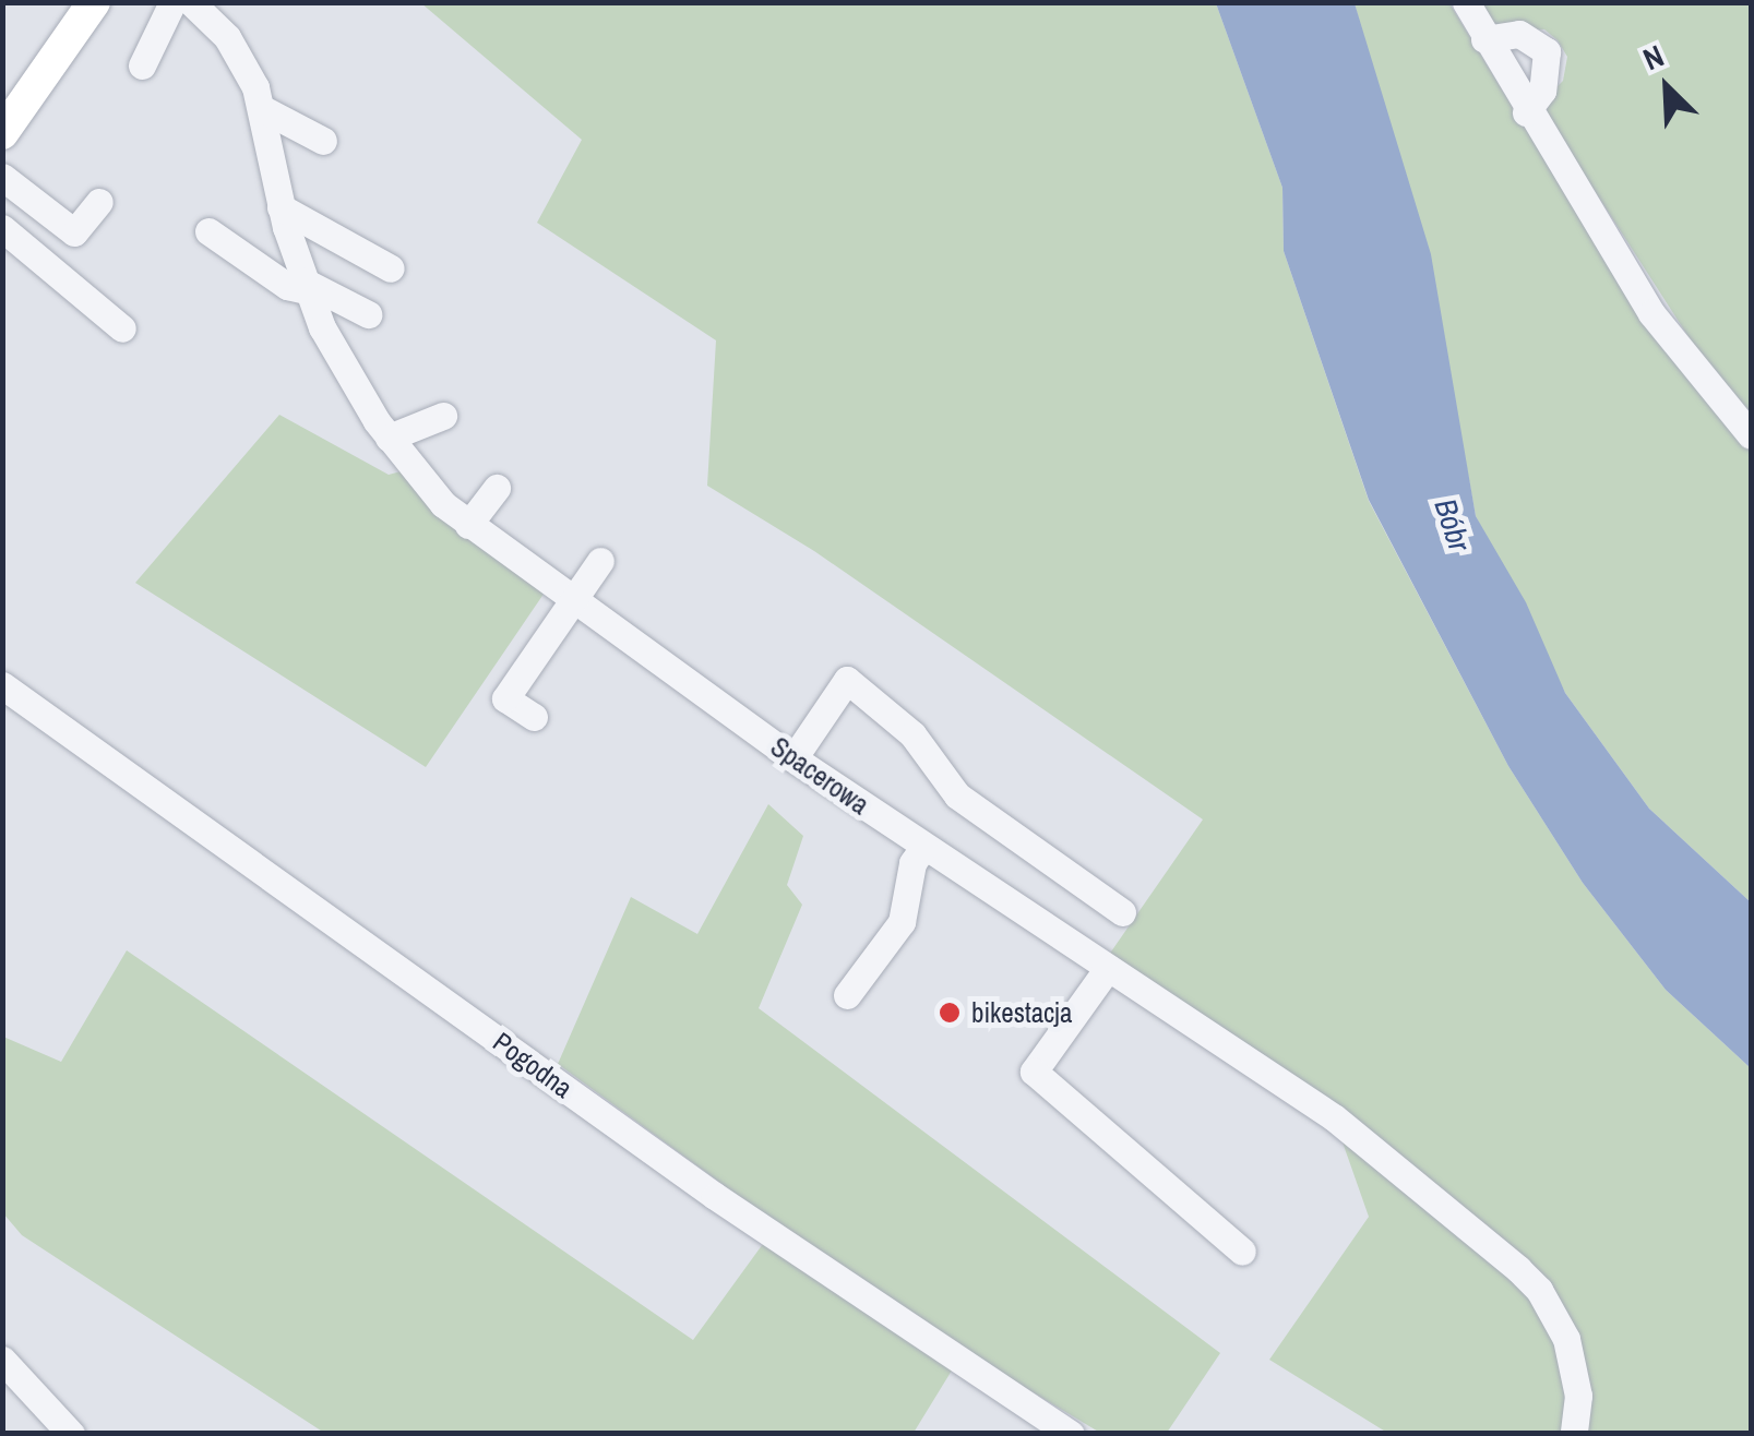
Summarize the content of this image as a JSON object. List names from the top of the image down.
{
  "streets": {
    "street": ["Spacerowa", "Pogodna"]
  },
  "water": ["Bóbr"],
  "places": ["bikestacja"],
  "north": "top left"
}
